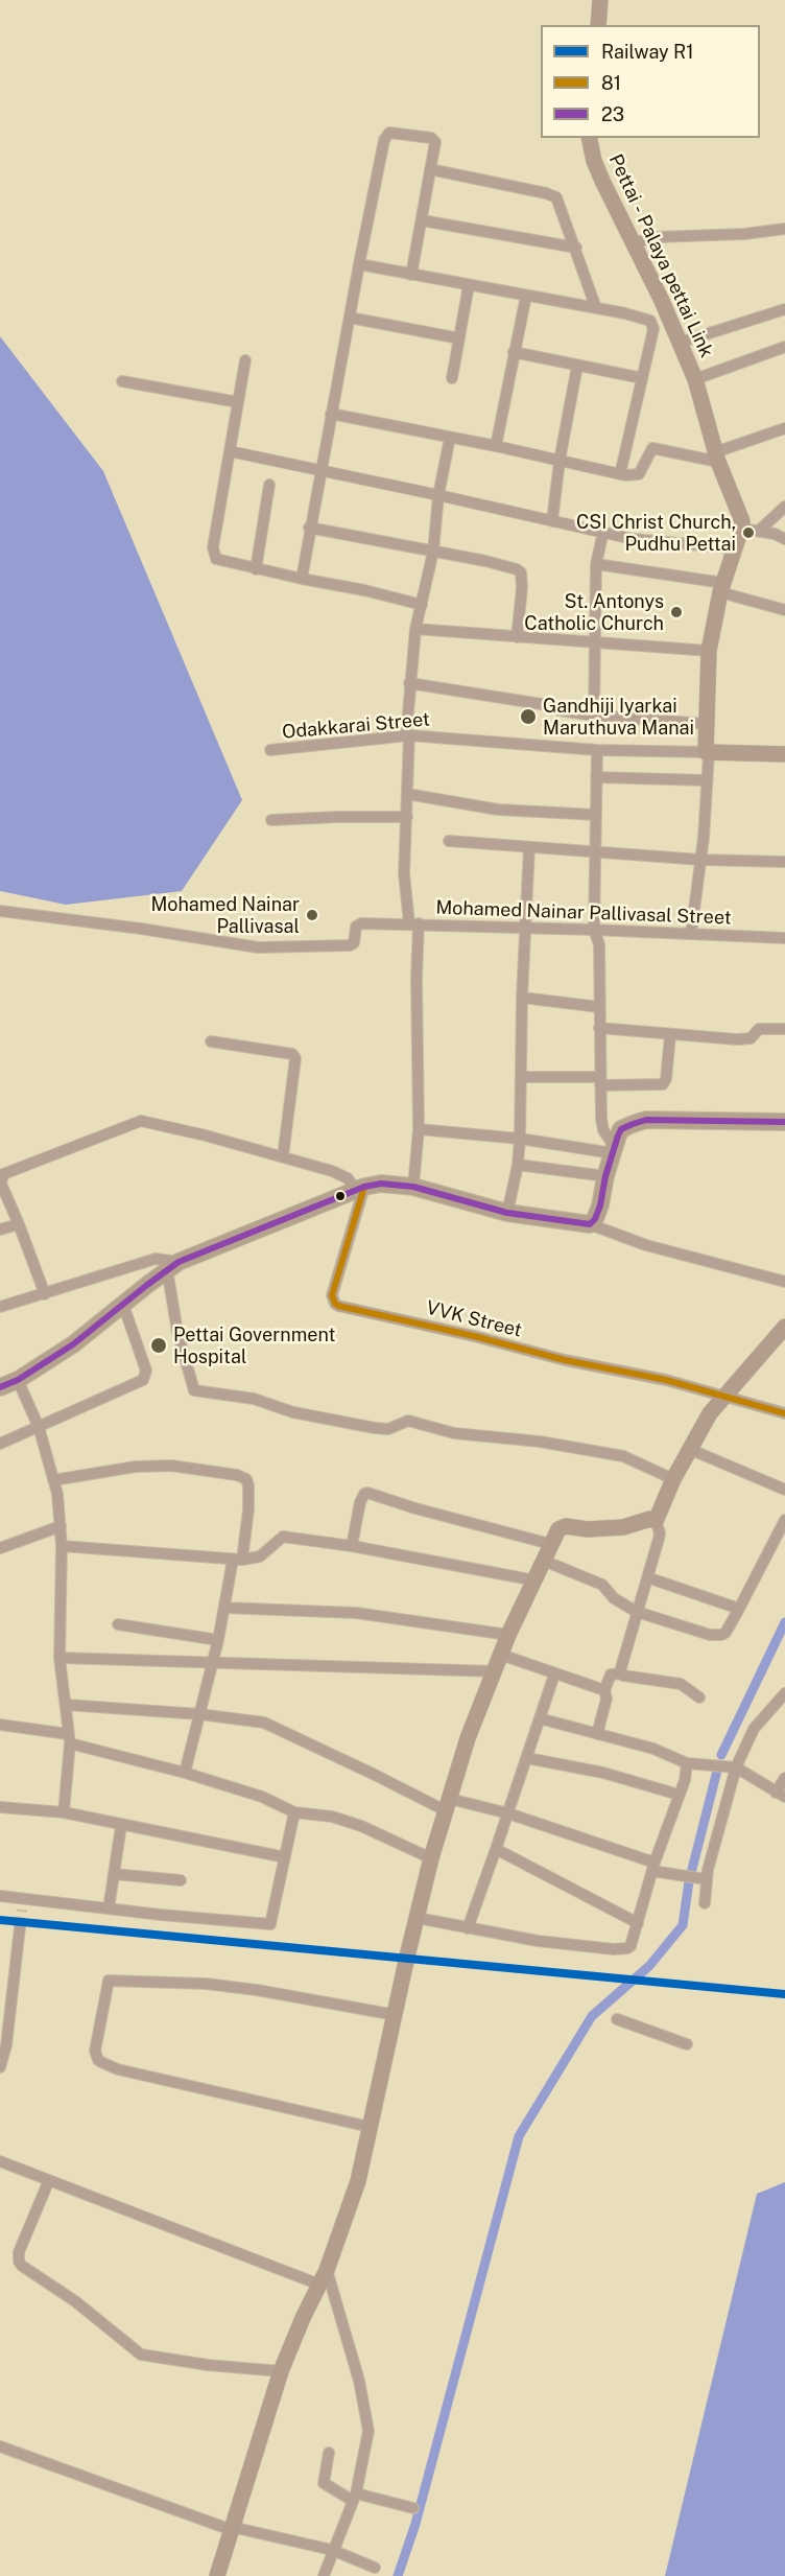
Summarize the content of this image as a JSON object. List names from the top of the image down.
{
  "streets": {
    "street": [
      "Pettai - Palaya pettai Link",
      "Odakkarai Street",
      "Mohamed Nainar Pallivasal Street",
      "VVK Street"
    ]
  },
  "crossings": [
    ["Pettai - Palaya pettai Link", "Odakkarai Street"]
  ],
  "places": [
    "CSI Christ Church, Pudhu Pettai",
    "St. Antonys Catholic Church",
    "Gandhiji Iyarkai Maruthuva Manai",
    "Mohamed Nainar Pallivasal",
    "Pettai Government Hospital"
  ],
  "lines": ["transit line 23", "transit line 81", "rail line R1"],
  "legend": ["Railway R1", "81", "23"]
}
